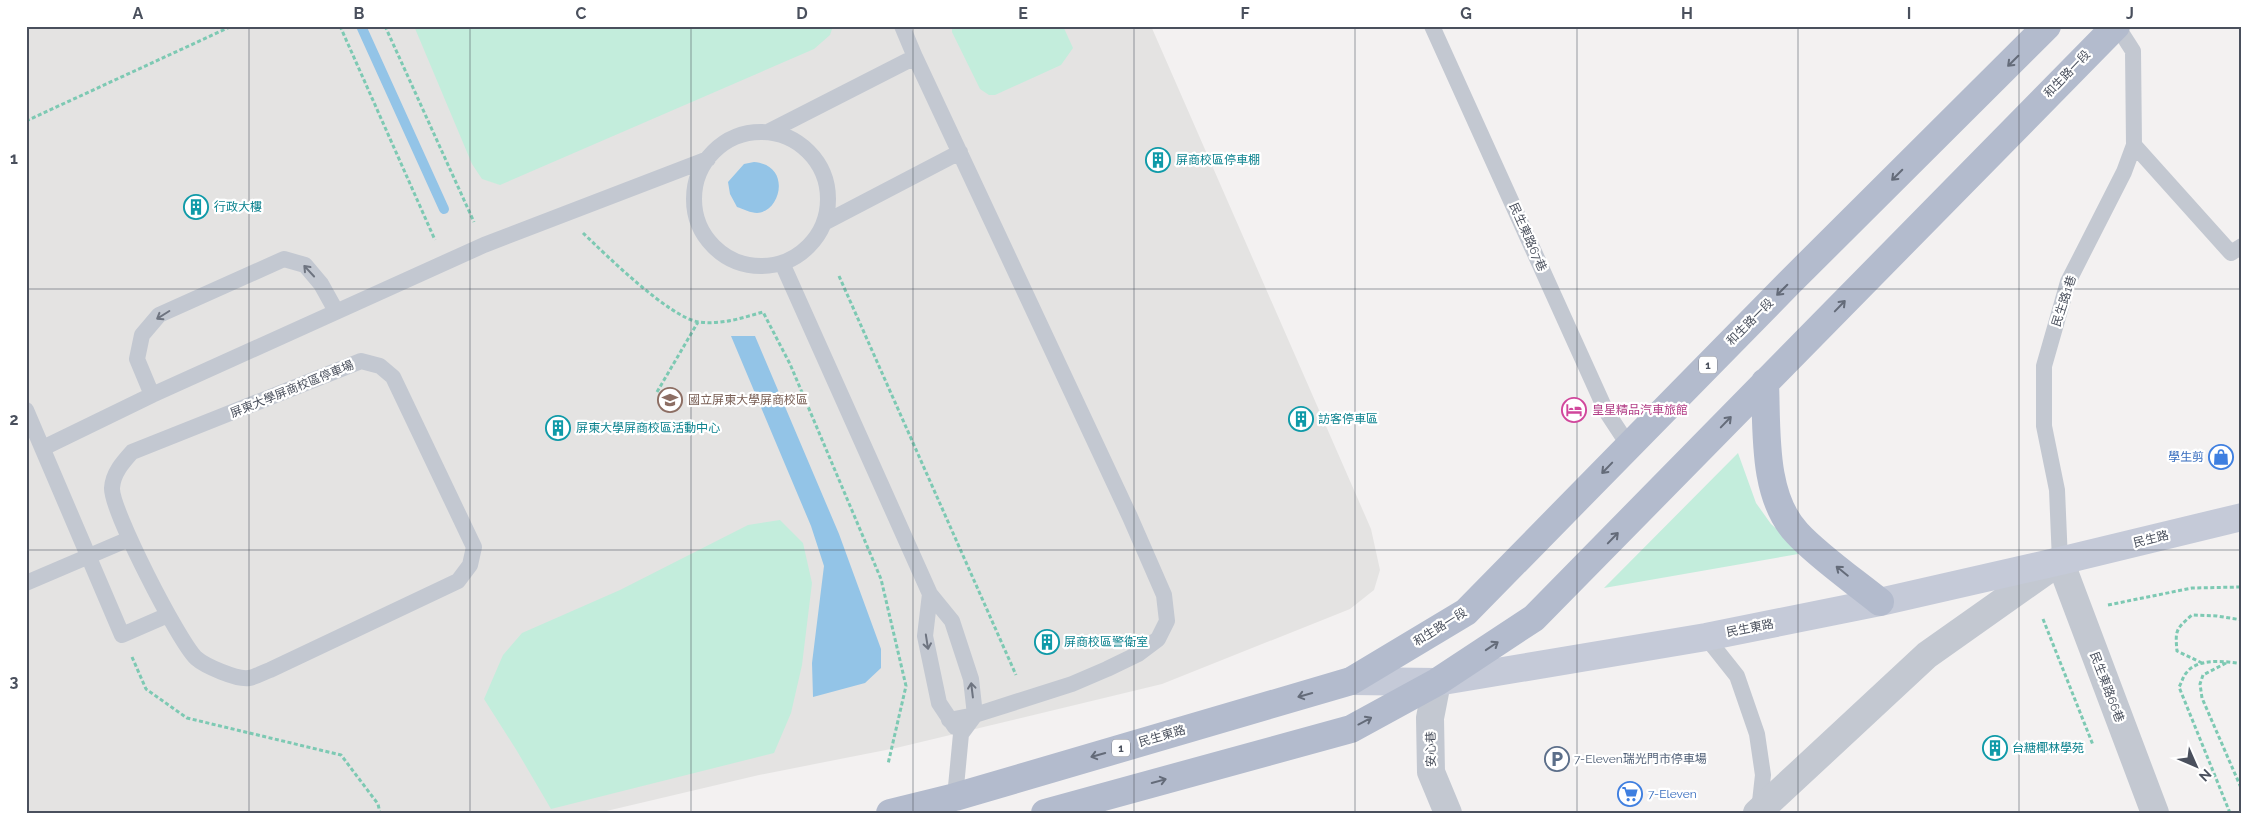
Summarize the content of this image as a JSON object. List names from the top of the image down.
{
  "streets": {
    "main road": ["和生路一段", "1", "民生東路"],
    "street": ["民生路", "民生東路66巷", "安心巷"],
    "lane": ["民生東路67巷", "民生路1巷", "屏東大學屏商校區停車場"]
  },
  "crossings": [
    ["和生路一段", "民生東路67巷"],
    ["和生路一段", "民生路1巷"],
    ["和生路一段", "民生東路"],
    ["和生路一段", "安心巷"],
    ["民生路1巷", "民生路"],
    ["民生路1巷", "民生東路"],
    ["民生路1巷", "民生東路66巷"],
    ["民生路", "民生東路"],
    ["民生路", "民生東路66巷"],
    ["民生東路", "民生東路66巷"],
    ["民生東路", "安心巷"]
  ],
  "places": {
    "building": [
      "屏商校區停車棚",
      "行政大樓",
      "訪客停車區",
      "屏東大學屏商校區活動中心",
      "屏商校區警衛室",
      "台糖椰林學苑"
    ],
    "school or university": ["國立屏東大學屏商校區"],
    "hotel": ["皇星精品汽車旅館"],
    "shop": ["學生剪"],
    "parking": ["7-Eleven瑞光門市停車場"],
    "supermarket": ["7-Eleven"]
  },
  "north": "bottom right",
  "grid": {
    "columns": [
      "A",
      "B",
      "C",
      "D",
      "E",
      "F",
      "G",
      "H",
      "I",
      "J"
    ],
    "rows": ["1", "2", "3"]
  }
}
